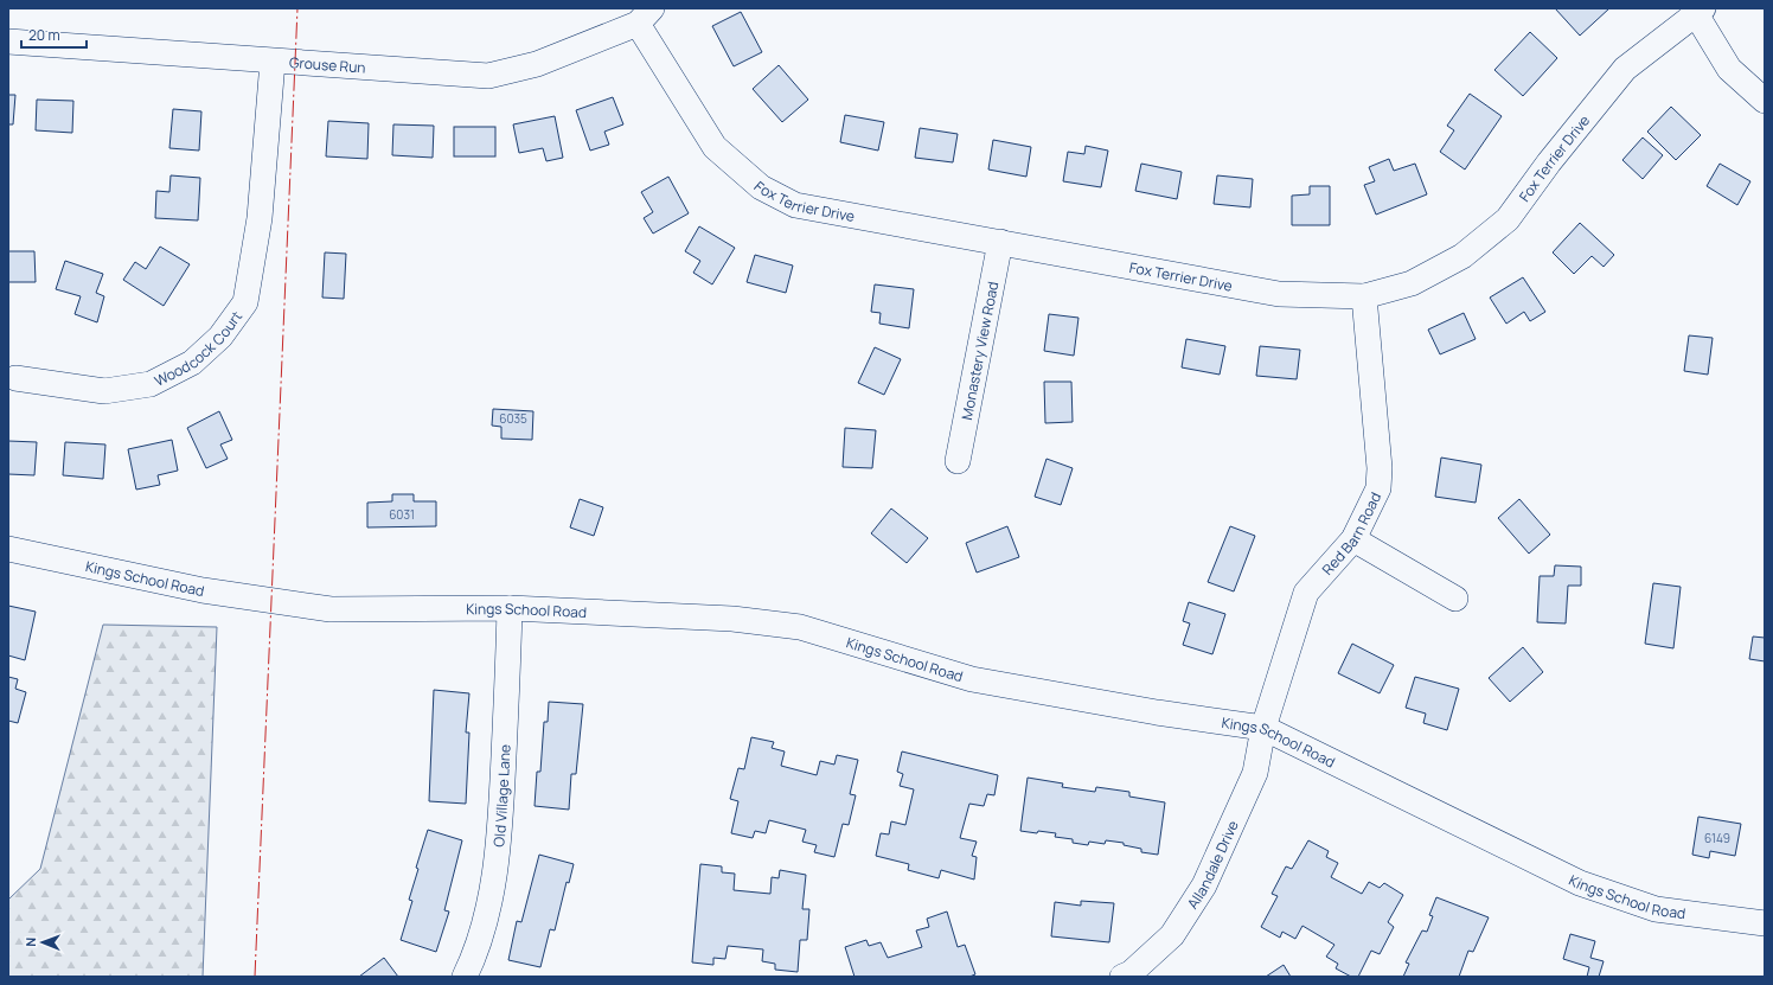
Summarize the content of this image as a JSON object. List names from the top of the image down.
{
  "streets": {
    "street": [
      "Grouse Run",
      "Fox Terrier Drive",
      "Woodcock Court",
      "Monastery View Road",
      "Red Barn Road",
      "Kings School Road",
      "Old Village Lane",
      "Allandale Drive"
    ]
  },
  "crossings": [
    ["Grouse Run", "Fox Terrier Drive"],
    ["Grouse Run", "Woodcock Court"],
    ["Fox Terrier Drive", "Monastery View Road"],
    ["Fox Terrier Drive", "Red Barn Road"],
    ["Red Barn Road", "Kings School Road"],
    ["Red Barn Road", "Allandale Drive"],
    ["Kings School Road", "Old Village Lane"],
    ["Kings School Road", "Allandale Drive"]
  ],
  "house_numbers": ["6035", "6031", "6149"],
  "scale_bar": "20 m",
  "north": "left"
}
